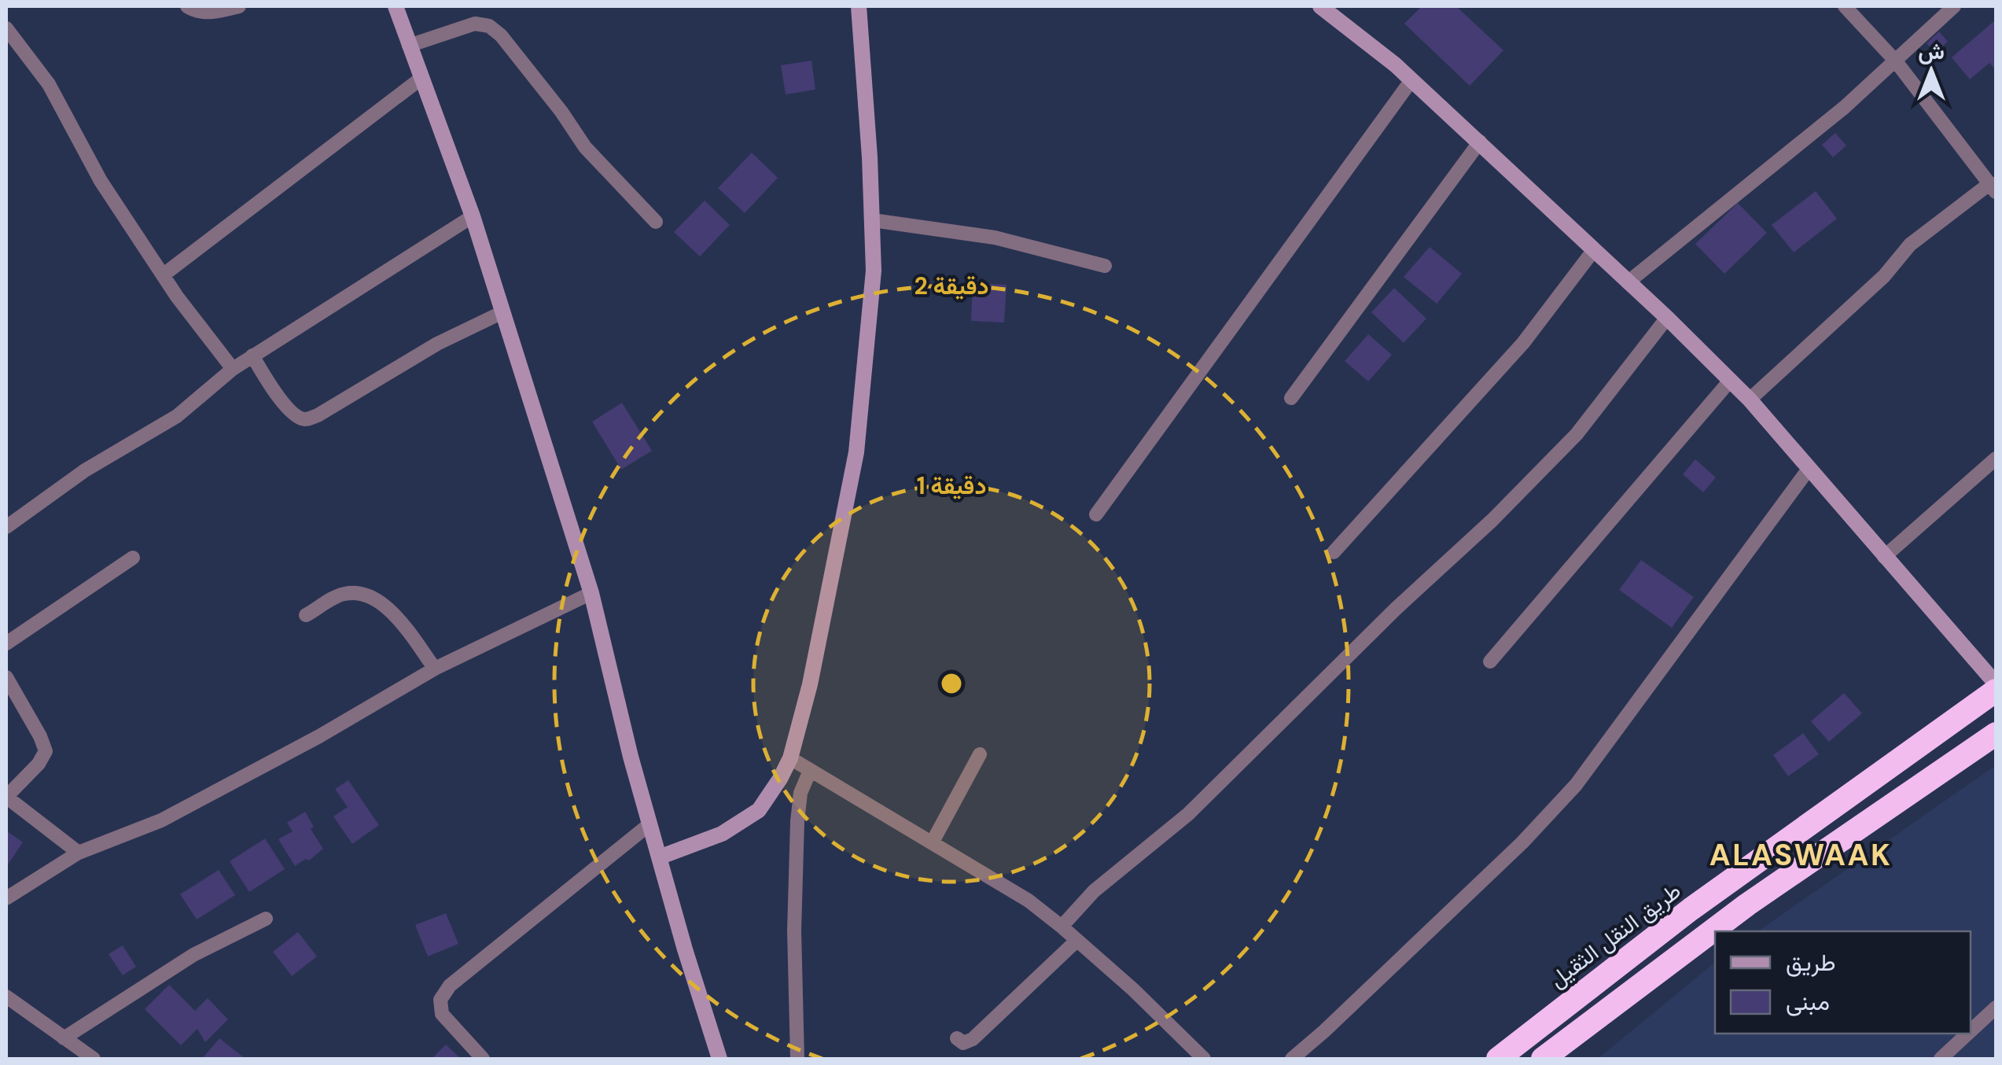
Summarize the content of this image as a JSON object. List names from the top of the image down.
{
  "streets": {
    "highway": ["طريق النقل الثقيل"]
  },
  "districts": ["ALASWAAK"],
  "legend": ["طريق", "مبنى"],
  "north": "top",
  "rings": ["2 دقيقة", "1 دقيقة"]
}
